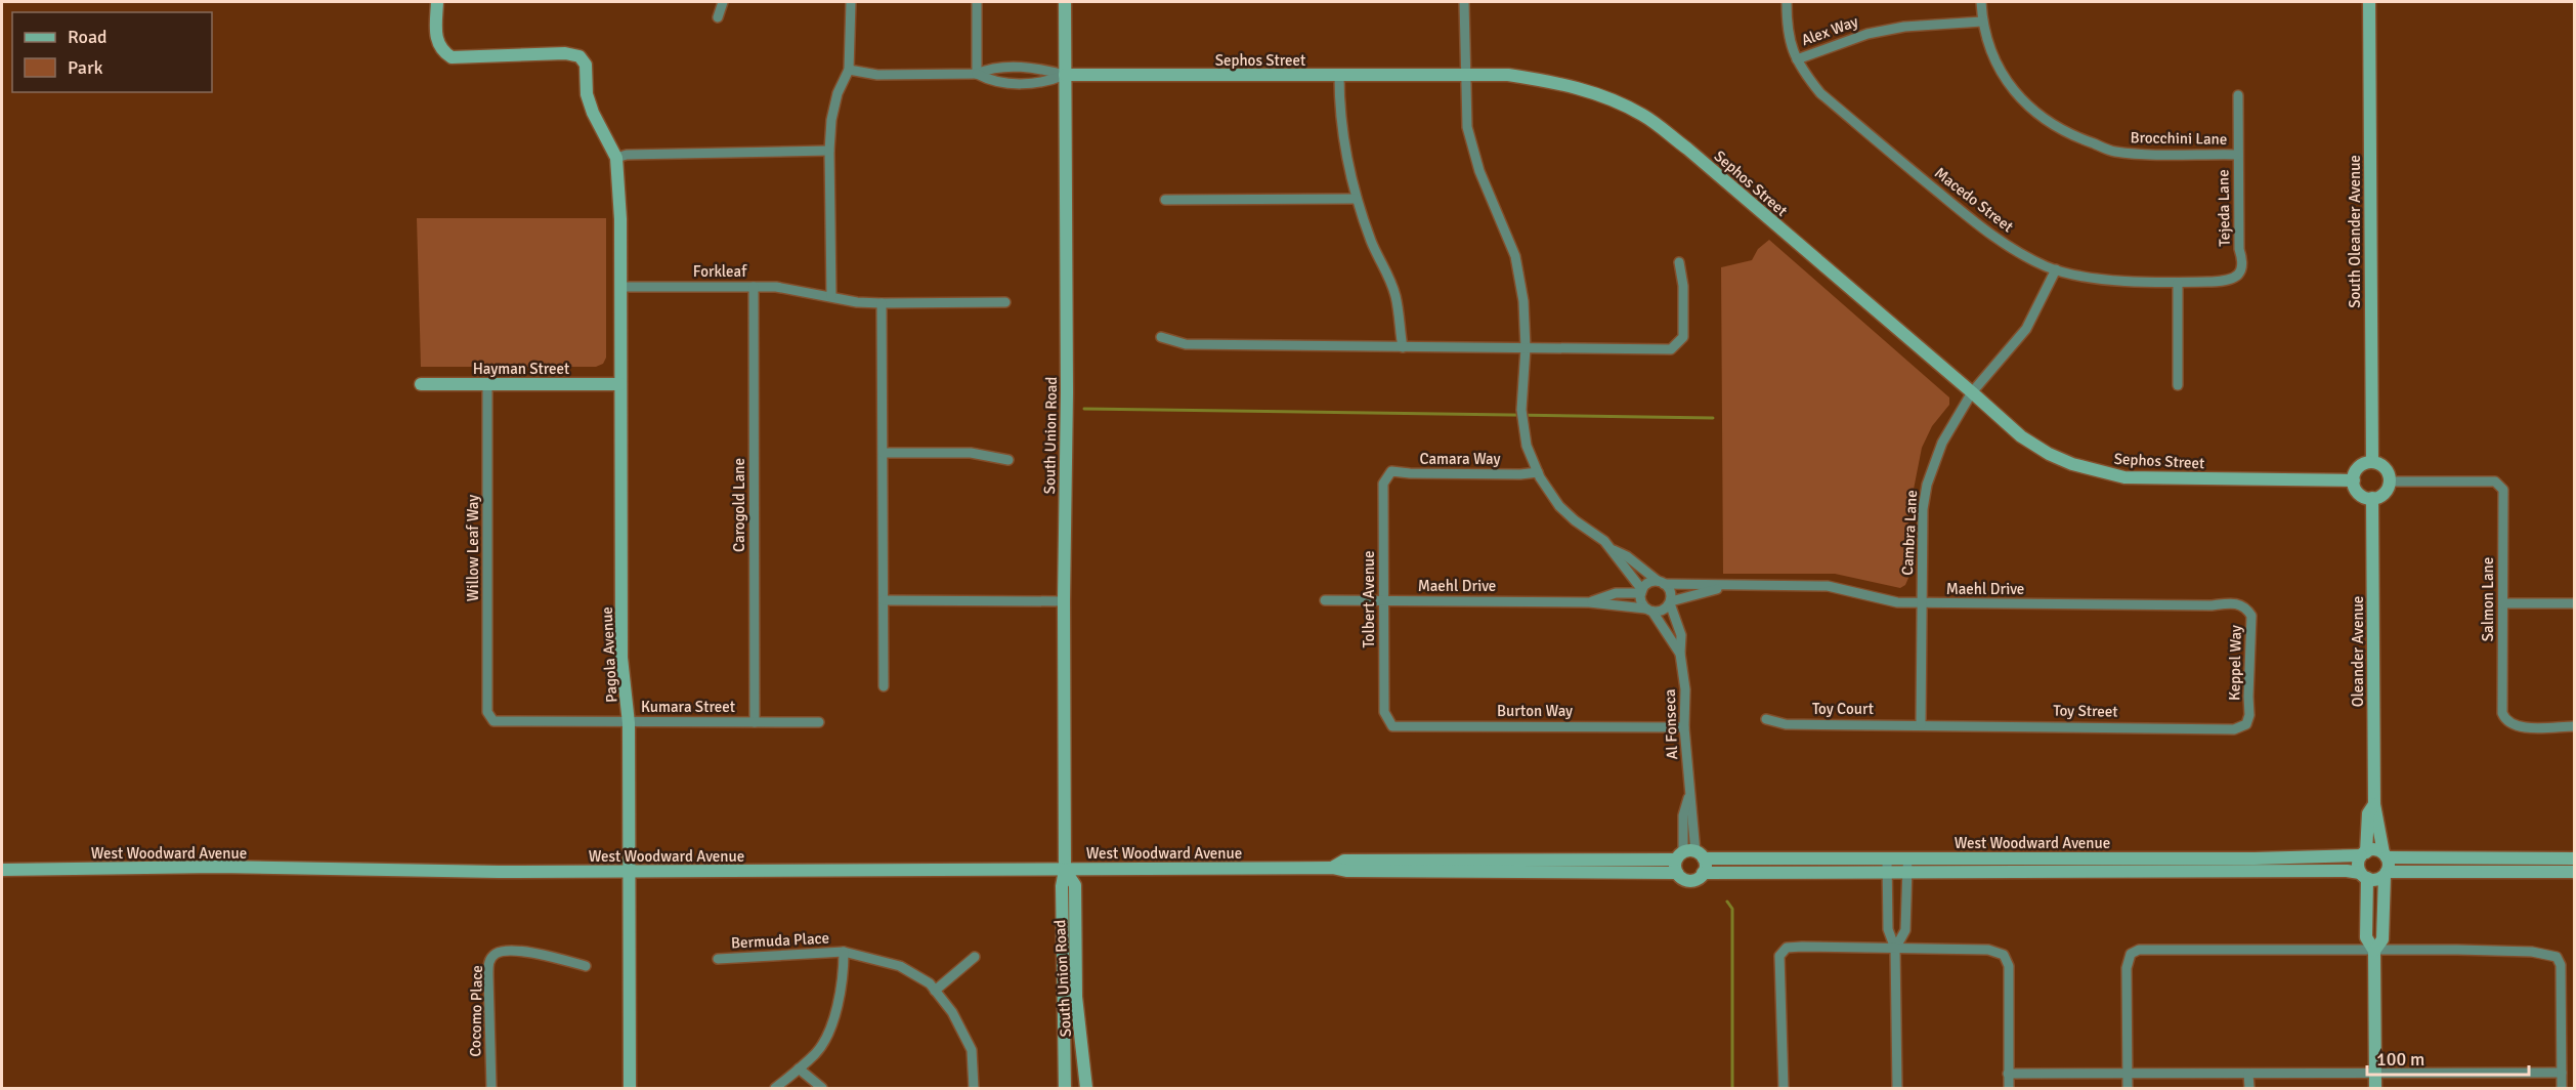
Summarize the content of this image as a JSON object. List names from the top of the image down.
{
  "streets": {
    "street": [
      "Alex Way",
      "Sephos Street",
      "Brocchini Lane",
      "Macedo Street",
      "Tejeda Lane",
      "South Oleander Avenue",
      "Forkleaf",
      "Hayman Street",
      "South Union Road",
      "Camara Way",
      "Carogold Lane",
      "Cambra Lane",
      "Willow Leaf Way",
      "Maehl Drive",
      "Tolbert Avenue",
      "Salmon Lane",
      "Oleander Avenue",
      "Pagola Avenue",
      "Keppel Way",
      "Kumara Street",
      "Toy Court",
      "Burton Way",
      "Toy Street",
      "Al Fonseca",
      "West Woodward Avenue",
      "Bermuda Place",
      "Cocomo Place"
    ]
  },
  "crossings": [
    ["Alex Way", "Brocchini Lane"],
    ["Alex Way", "Macedo Street"],
    ["Sephos Street", "South Oleander Avenue"],
    ["Sephos Street", "South Union Road"],
    ["Sephos Street", "Cambra Lane"],
    ["Sephos Street", "Salmon Lane"],
    ["Sephos Street", "Oleander Avenue"],
    ["Brocchini Lane", "Tejeda Lane"],
    ["Macedo Street", "Tejeda Lane"],
    ["Macedo Street", "Cambra Lane"],
    ["South Oleander Avenue", "Salmon Lane"],
    ["South Oleander Avenue", "Oleander Avenue"],
    ["Forkleaf", "Carogold Lane"],
    ["Forkleaf", "Pagola Avenue"],
    ["Hayman Street", "Willow Leaf Way"],
    ["Hayman Street", "Pagola Avenue"],
    ["South Union Road", "West Woodward Avenue"],
    ["Camara Way", "Tolbert Avenue"],
    ["Carogold Lane", "Kumara Street"],
    ["Cambra Lane", "Maehl Drive"],
    ["Cambra Lane", "Toy Court"],
    ["Cambra Lane", "Toy Street"],
    ["Willow Leaf Way", "Kumara Street"],
    ["Maehl Drive", "Tolbert Avenue"],
    ["Maehl Drive", "Keppel Way"],
    ["Maehl Drive", "Al Fonseca"],
    ["Tolbert Avenue", "Burton Way"],
    ["Salmon Lane", "Oleander Avenue"],
    ["Oleander Avenue", "West Woodward Avenue"],
    ["Pagola Avenue", "Kumara Street"],
    ["Pagola Avenue", "West Woodward Avenue"],
    ["Keppel Way", "Toy Street"],
    ["Toy Court", "Toy Street"],
    ["Burton Way", "Al Fonseca"],
    ["Al Fonseca", "West Woodward Avenue"]
  ],
  "legend": ["Road", "Park"],
  "scale_bar": "100 m"
}
